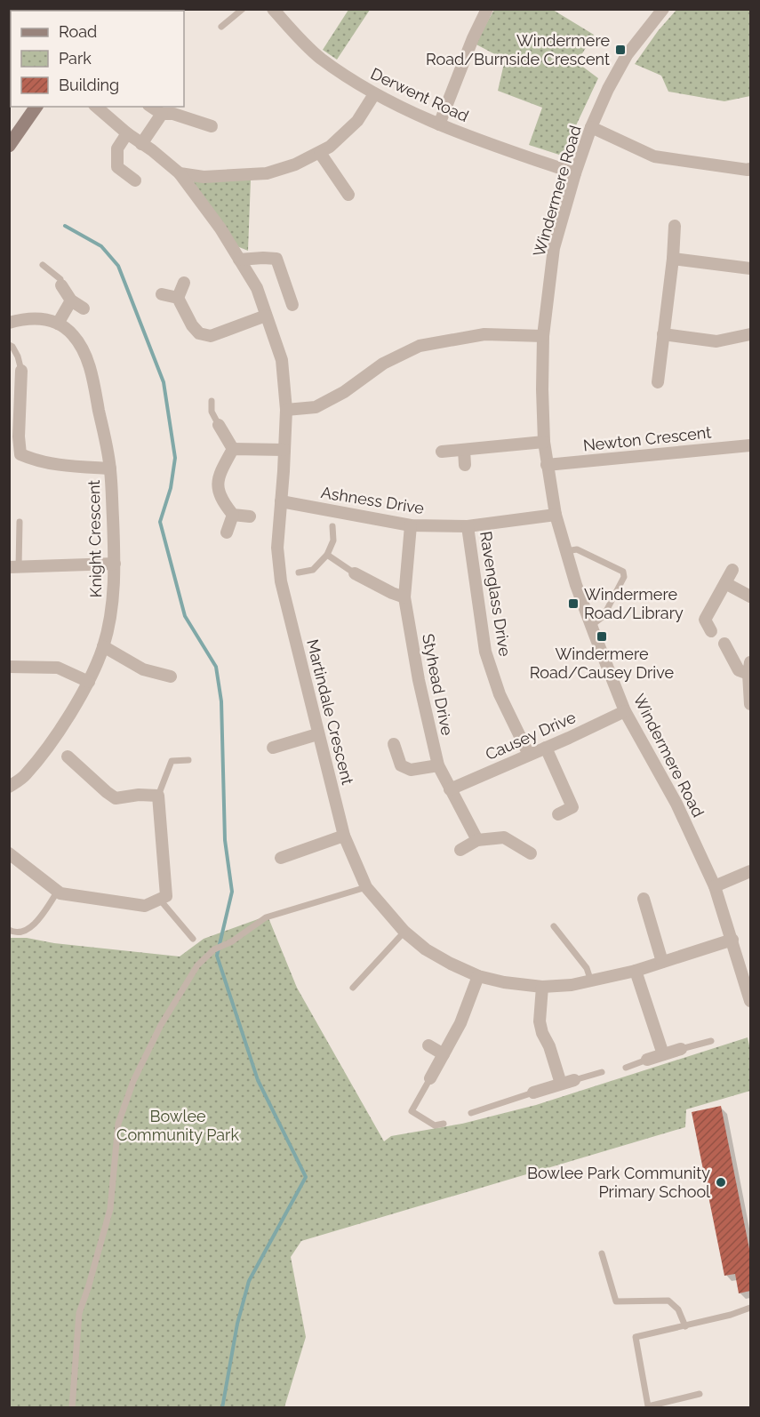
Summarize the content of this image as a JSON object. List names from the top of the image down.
{
  "streets": {
    "street": [
      "Derwent Road",
      "Windermere Road",
      "Newton Crescent",
      "Ashness Drive",
      "Knight Crescent",
      "Ravenglass Drive",
      "Styhead Drive",
      "Martindale Crescent",
      "Causey Drive"
    ]
  },
  "crossings": [
    ["Derwent Road", "Windermere Road"],
    ["Windermere Road", "Newton Crescent"],
    ["Windermere Road", "Ashness Drive"],
    ["Windermere Road", "Martindale Crescent"],
    ["Windermere Road", "Causey Drive"],
    ["Ashness Drive", "Ravenglass Drive"],
    ["Ashness Drive", "Styhead Drive"],
    ["Ashness Drive", "Martindale Crescent"],
    ["Ravenglass Drive", "Causey Drive"],
    ["Styhead Drive", "Causey Drive"]
  ],
  "parks": ["Bowlee Community Park"],
  "places": {
    "transit": ["Windermere Road/Burnside Crescent", "Windermere Road/Library", "Windermere Road/Causey Drive"],
    "other": ["Bowlee Park Community Primary School"]
  },
  "legend": ["Road", "Park", "Building"]
}
